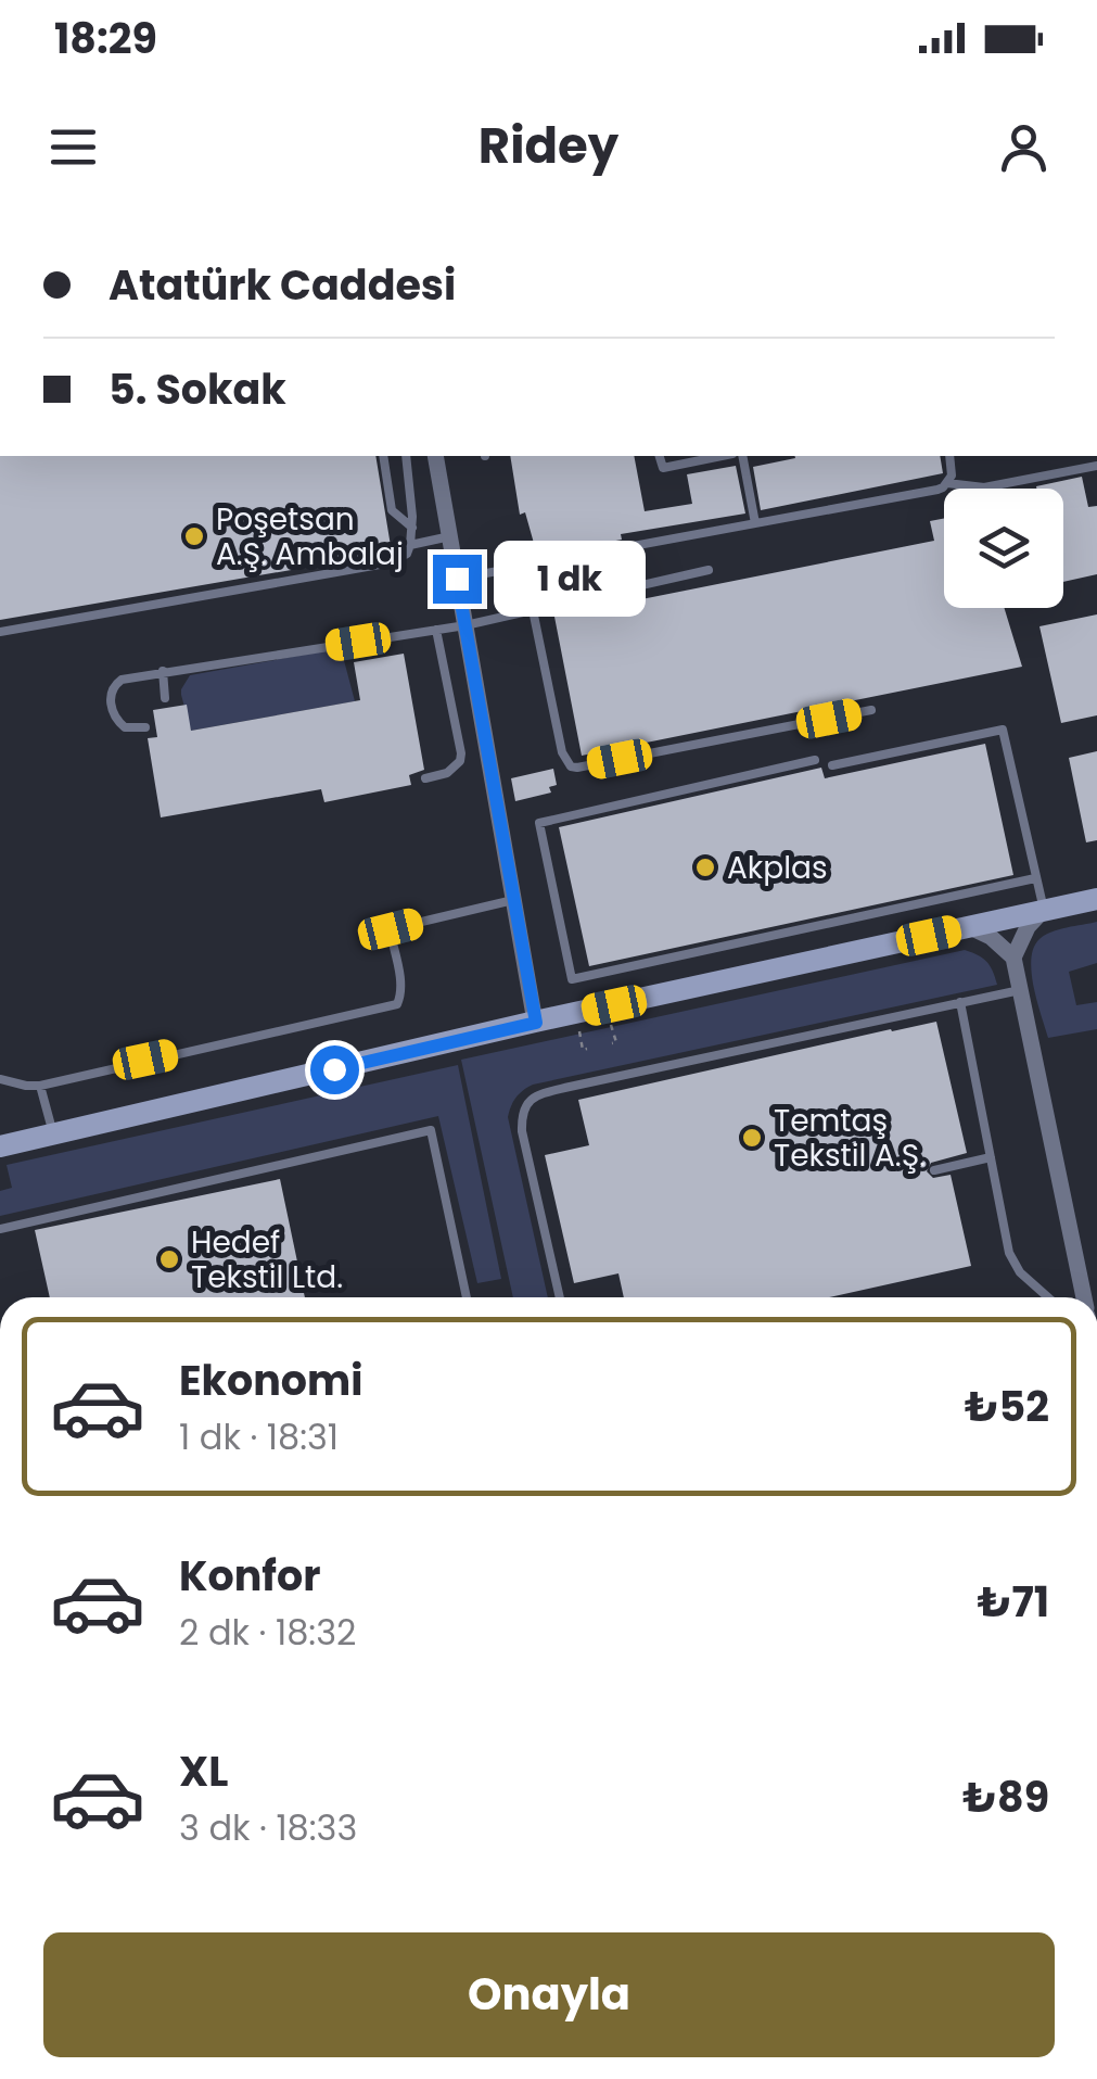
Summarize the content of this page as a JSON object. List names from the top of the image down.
{
  "places": [
    "Poşetsan A.Ş. Ambalaj",
    "Akplas",
    "Temtaş Tekstil A.Ş.",
    "Hedef Tekstil Ltd."
  ],
  "page": {
    "status": "18:29",
    "header": "Ridey",
    "banner": ["Atatürk Caddesi", "5. Sokak"],
    "bubble": "1 dk",
    "list": [
      {
        "name": "Ekonomi",
        "note": "1 dk · 18:31",
        "value": "₺52"
      },
      {
        "name": "Konfor",
        "note": "2 dk · 18:32",
        "value": "₺71"
      },
      {
        "name": "XL",
        "note": "3 dk · 18:33",
        "value": "₺89"
      }
    ],
    "buttons": "Onayla"
  }
}
